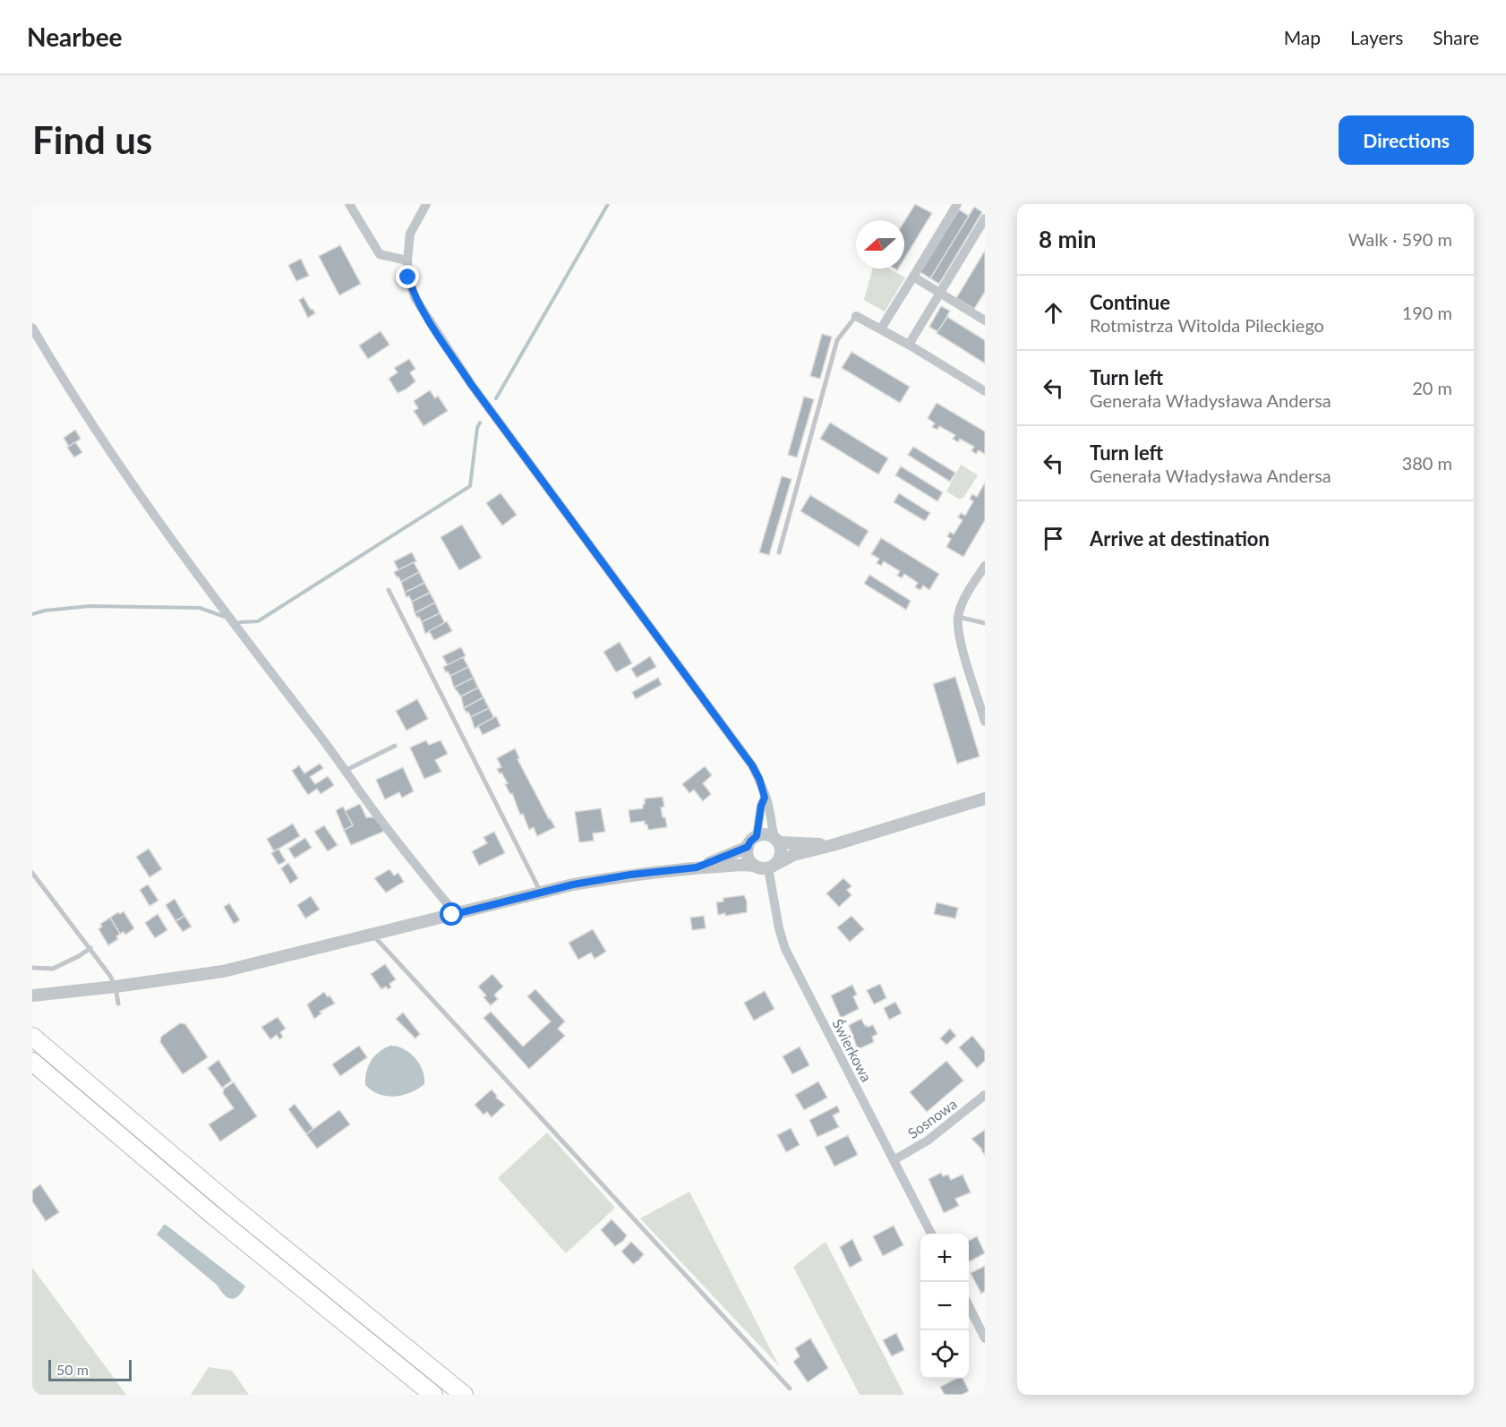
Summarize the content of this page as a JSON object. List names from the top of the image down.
{
  "streets": {
    "street": ["Świerkowa", "Sosnowa"]
  },
  "crossings": [
    ["Świerkowa", "Sosnowa"]
  ],
  "scale_bar": "50 m",
  "north": "left",
  "page": {
    "header": "Nearbee",
    "nav": ["Map", "Layers", "Share"],
    "buttons": "Directions",
    "title": "Find us",
    "heading": ["8 min", "Walk · 590 m"],
    "list": [
      ["Continue", "Rotmistrza Witolda Pileckiego", "190 m"],
      ["Turn left", "Generała Władysława Andersa", "20 m"],
      ["Turn left", "Generała Władysława Andersa", "380 m"],
      "Arrive at destination"
    ],
    "map_buttons": ["+", "−"],
    "scale": "50 m"
  }
}
